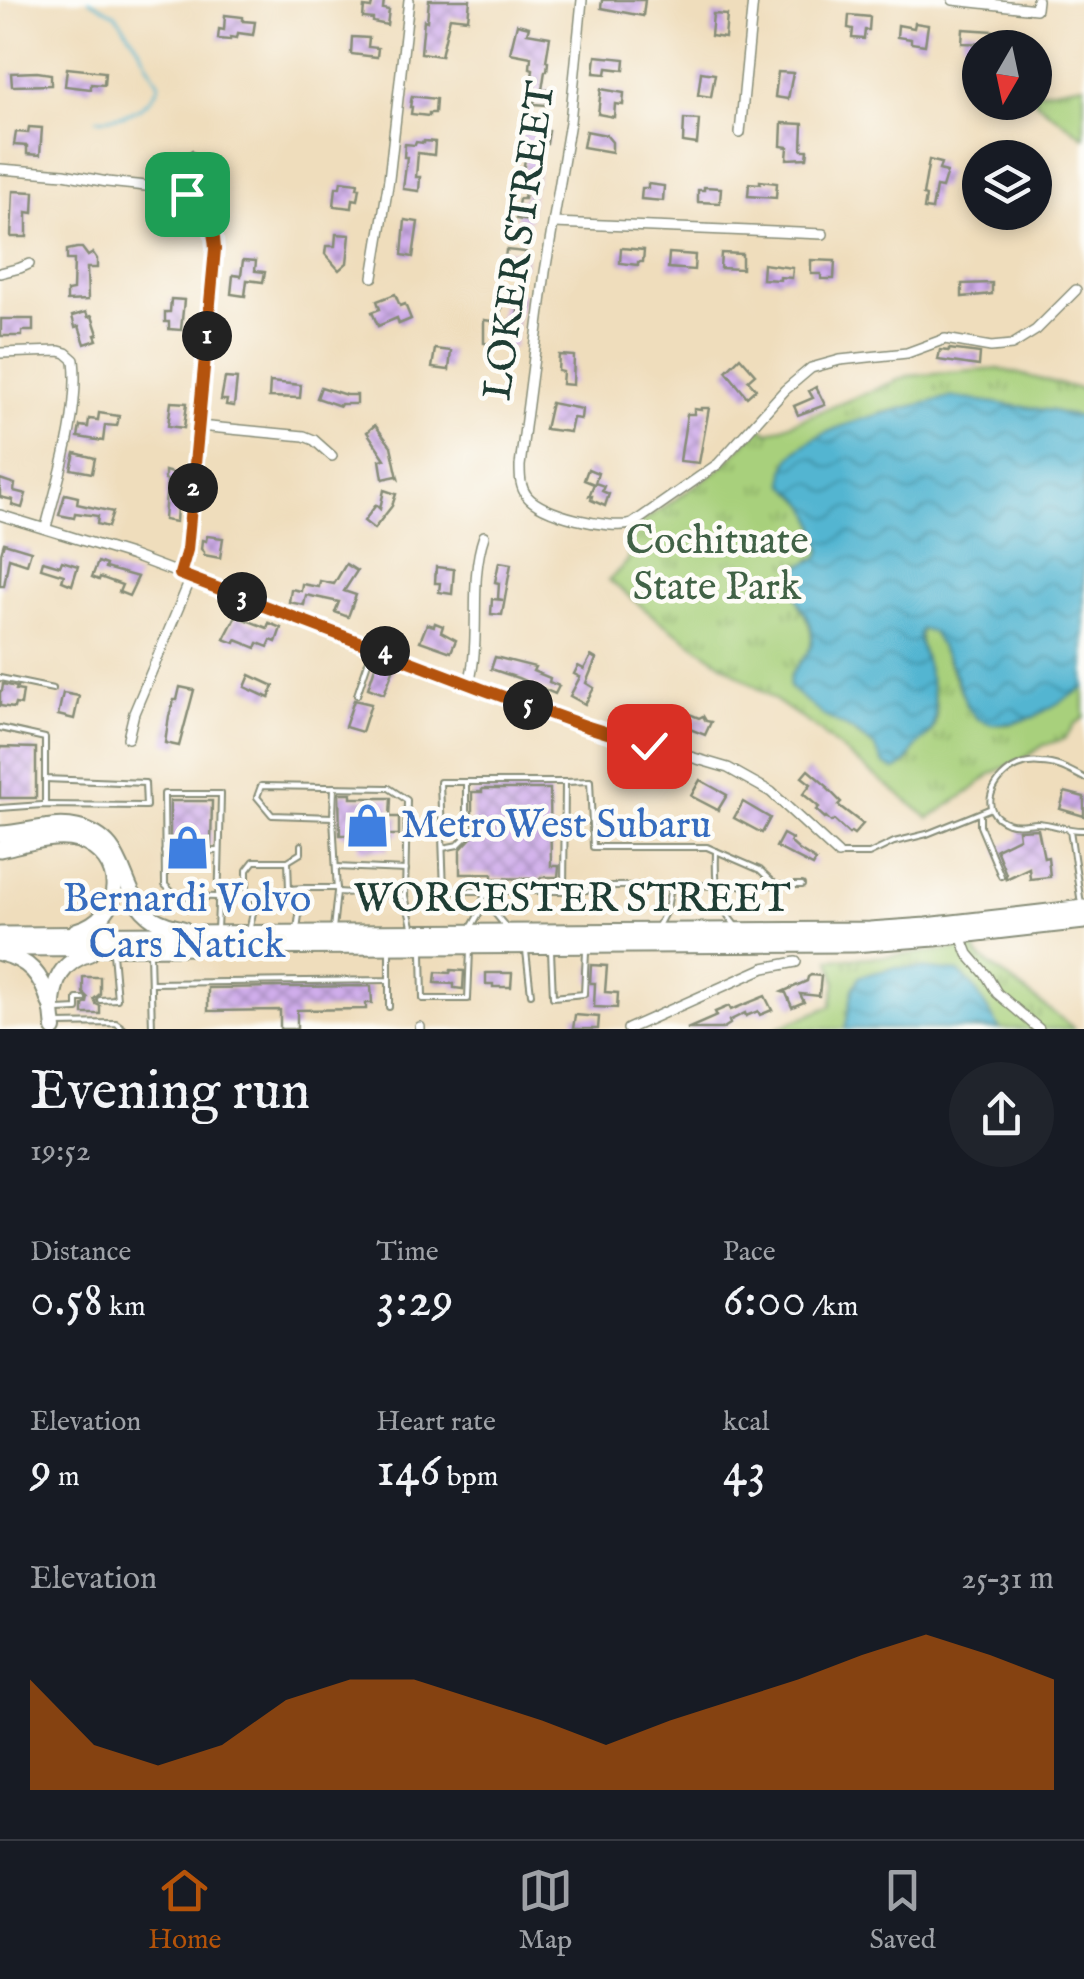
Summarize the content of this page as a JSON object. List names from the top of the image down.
{
  "streets": {
    "highway": ["WORCESTER STREET"],
    "street": ["LOKER STREET"]
  },
  "parks": ["Cochituate State Park"],
  "places": {
    "shop": ["MetroWest Subaru", "Bernardi Volvo Cars Natick"]
  },
  "north": "bottom",
  "page": {
    "pins": [
      "1",
      "2",
      "3",
      "4",
      "5"
    ],
    "heading": ["Evening run", "19:52"],
    "stats": [
      ["Distance", "0.58 km"],
      ["Time", "3:29"],
      ["Pace", "6:00 /km"],
      ["Elevation", "9 m"],
      ["Heart rate", "146 bpm"],
      ["kcal", "43"]
    ],
    "chart": ["Elevation", "25–31 m"],
    "tabs": ["Home", "Map", "Saved"]
  }
}
